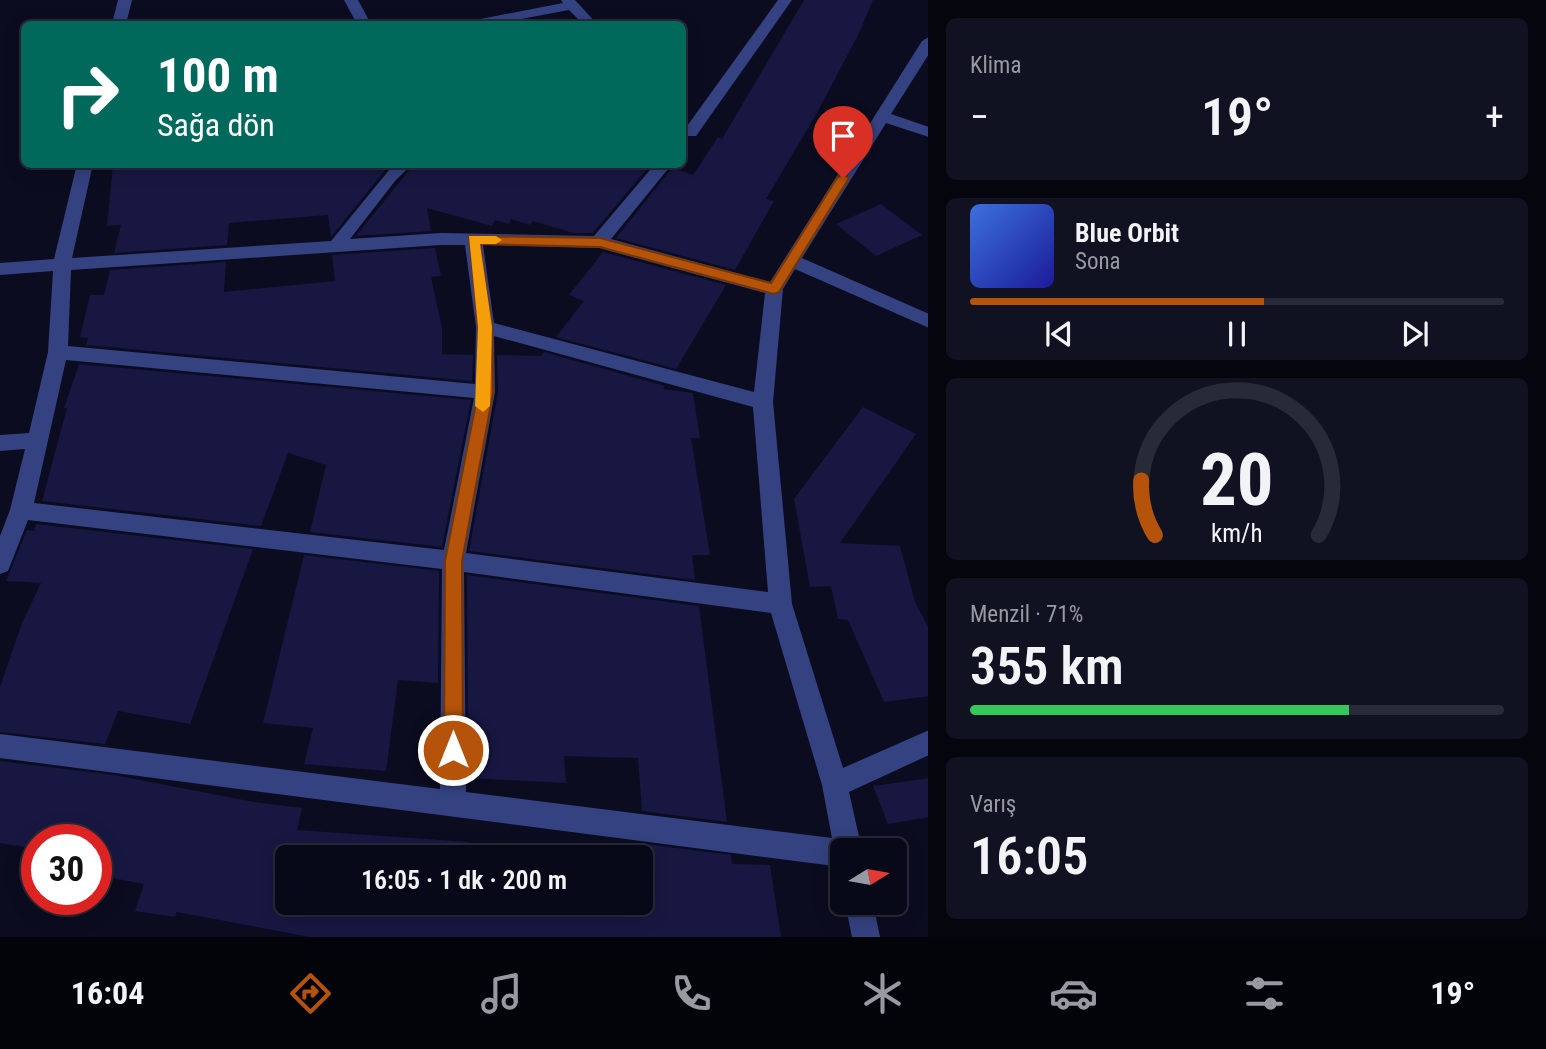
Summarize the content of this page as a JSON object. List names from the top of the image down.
{
  "north": "right",
  "page": {
    "tile": [
      "Klima",
      ["Menzil · 71%", "355 km"],
      ["Varış", "16:05"]
    ],
    "turn": ["100 m", "Sağa dön"],
    "heat": ["−", "19°", "+"],
    "song": ["Blue Orbit", "Sona"],
    "limit": "30",
    "trip": "16:05 · 1 dk · 200 m",
    "tabs": ["16:04", "19°"],
    "gauge": ["20", "km/h"]
  }
}
